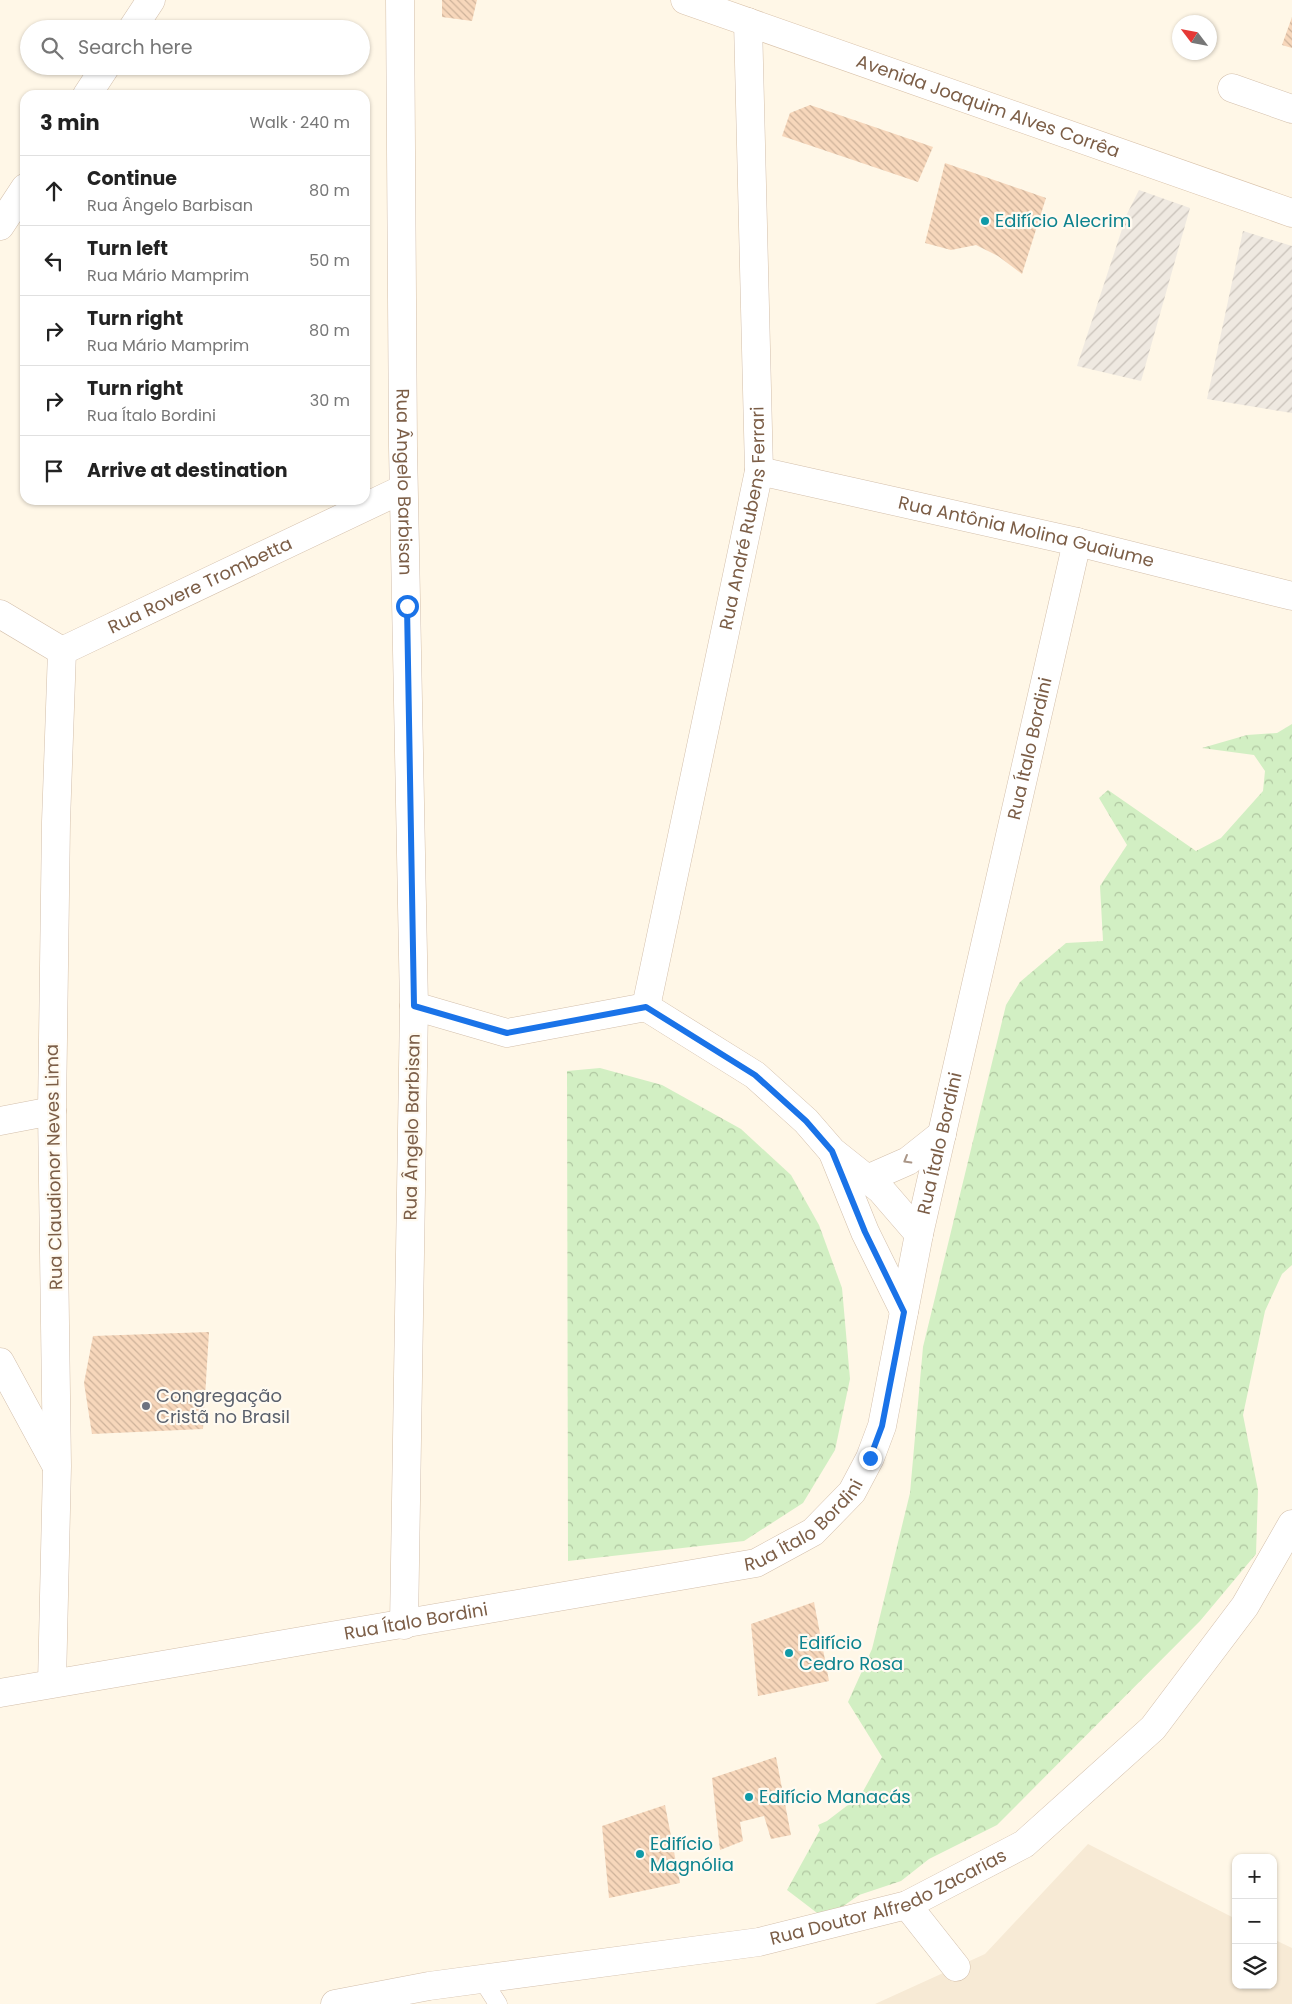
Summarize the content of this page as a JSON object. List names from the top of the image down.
{
  "streets": {
    "street": [
      "Avenida Joaquim Alves Corrêa",
      "Rua Ângelo Barbisan",
      "Rua André Rubens Ferrari",
      "Rua Antônia Molina Guaiume",
      "Rua Rovere Trombetta",
      "Rua Ítalo Bordini",
      "Rua Claudionor Neves Lima",
      "Rua Doutor Alfredo Zacarias"
    ]
  },
  "crossings": [
    ["Avenida Joaquim Alves Corrêa", "Rua André Rubens Ferrari"],
    ["Rua Ângelo Barbisan", "Rua Rovere Trombetta"],
    ["Rua Ângelo Barbisan", "Rua Ítalo Bordini"],
    ["Rua André Rubens Ferrari", "Rua Antônia Molina Guaiume"],
    ["Rua Antônia Molina Guaiume", "Rua Ítalo Bordini"],
    ["Rua Rovere Trombetta", "Rua Claudionor Neves Lima"],
    ["Rua Ítalo Bordini", "Rua Claudionor Neves Lima"]
  ],
  "places": [
    "Edifício Alecrim",
    "Congregação Cristã no Brasil",
    "Edifício Cedro Rosa",
    "Edifício Manacás",
    "Edifício Magnólia"
  ],
  "north": "top left",
  "page": {
    "search": "Search here",
    "heading": ["3 min", "Walk · 240 m"],
    "list": [
      ["Continue", "Rua Ângelo Barbisan", "80 m"],
      ["Turn left", "Rua Mário Mamprim", "50 m"],
      ["Turn right", "Rua Mário Mamprim", "80 m"],
      ["Turn right", "Rua Ítalo Bordini", "30 m"],
      "Arrive at destination"
    ],
    "map_buttons": ["+", "−"]
  }
}
